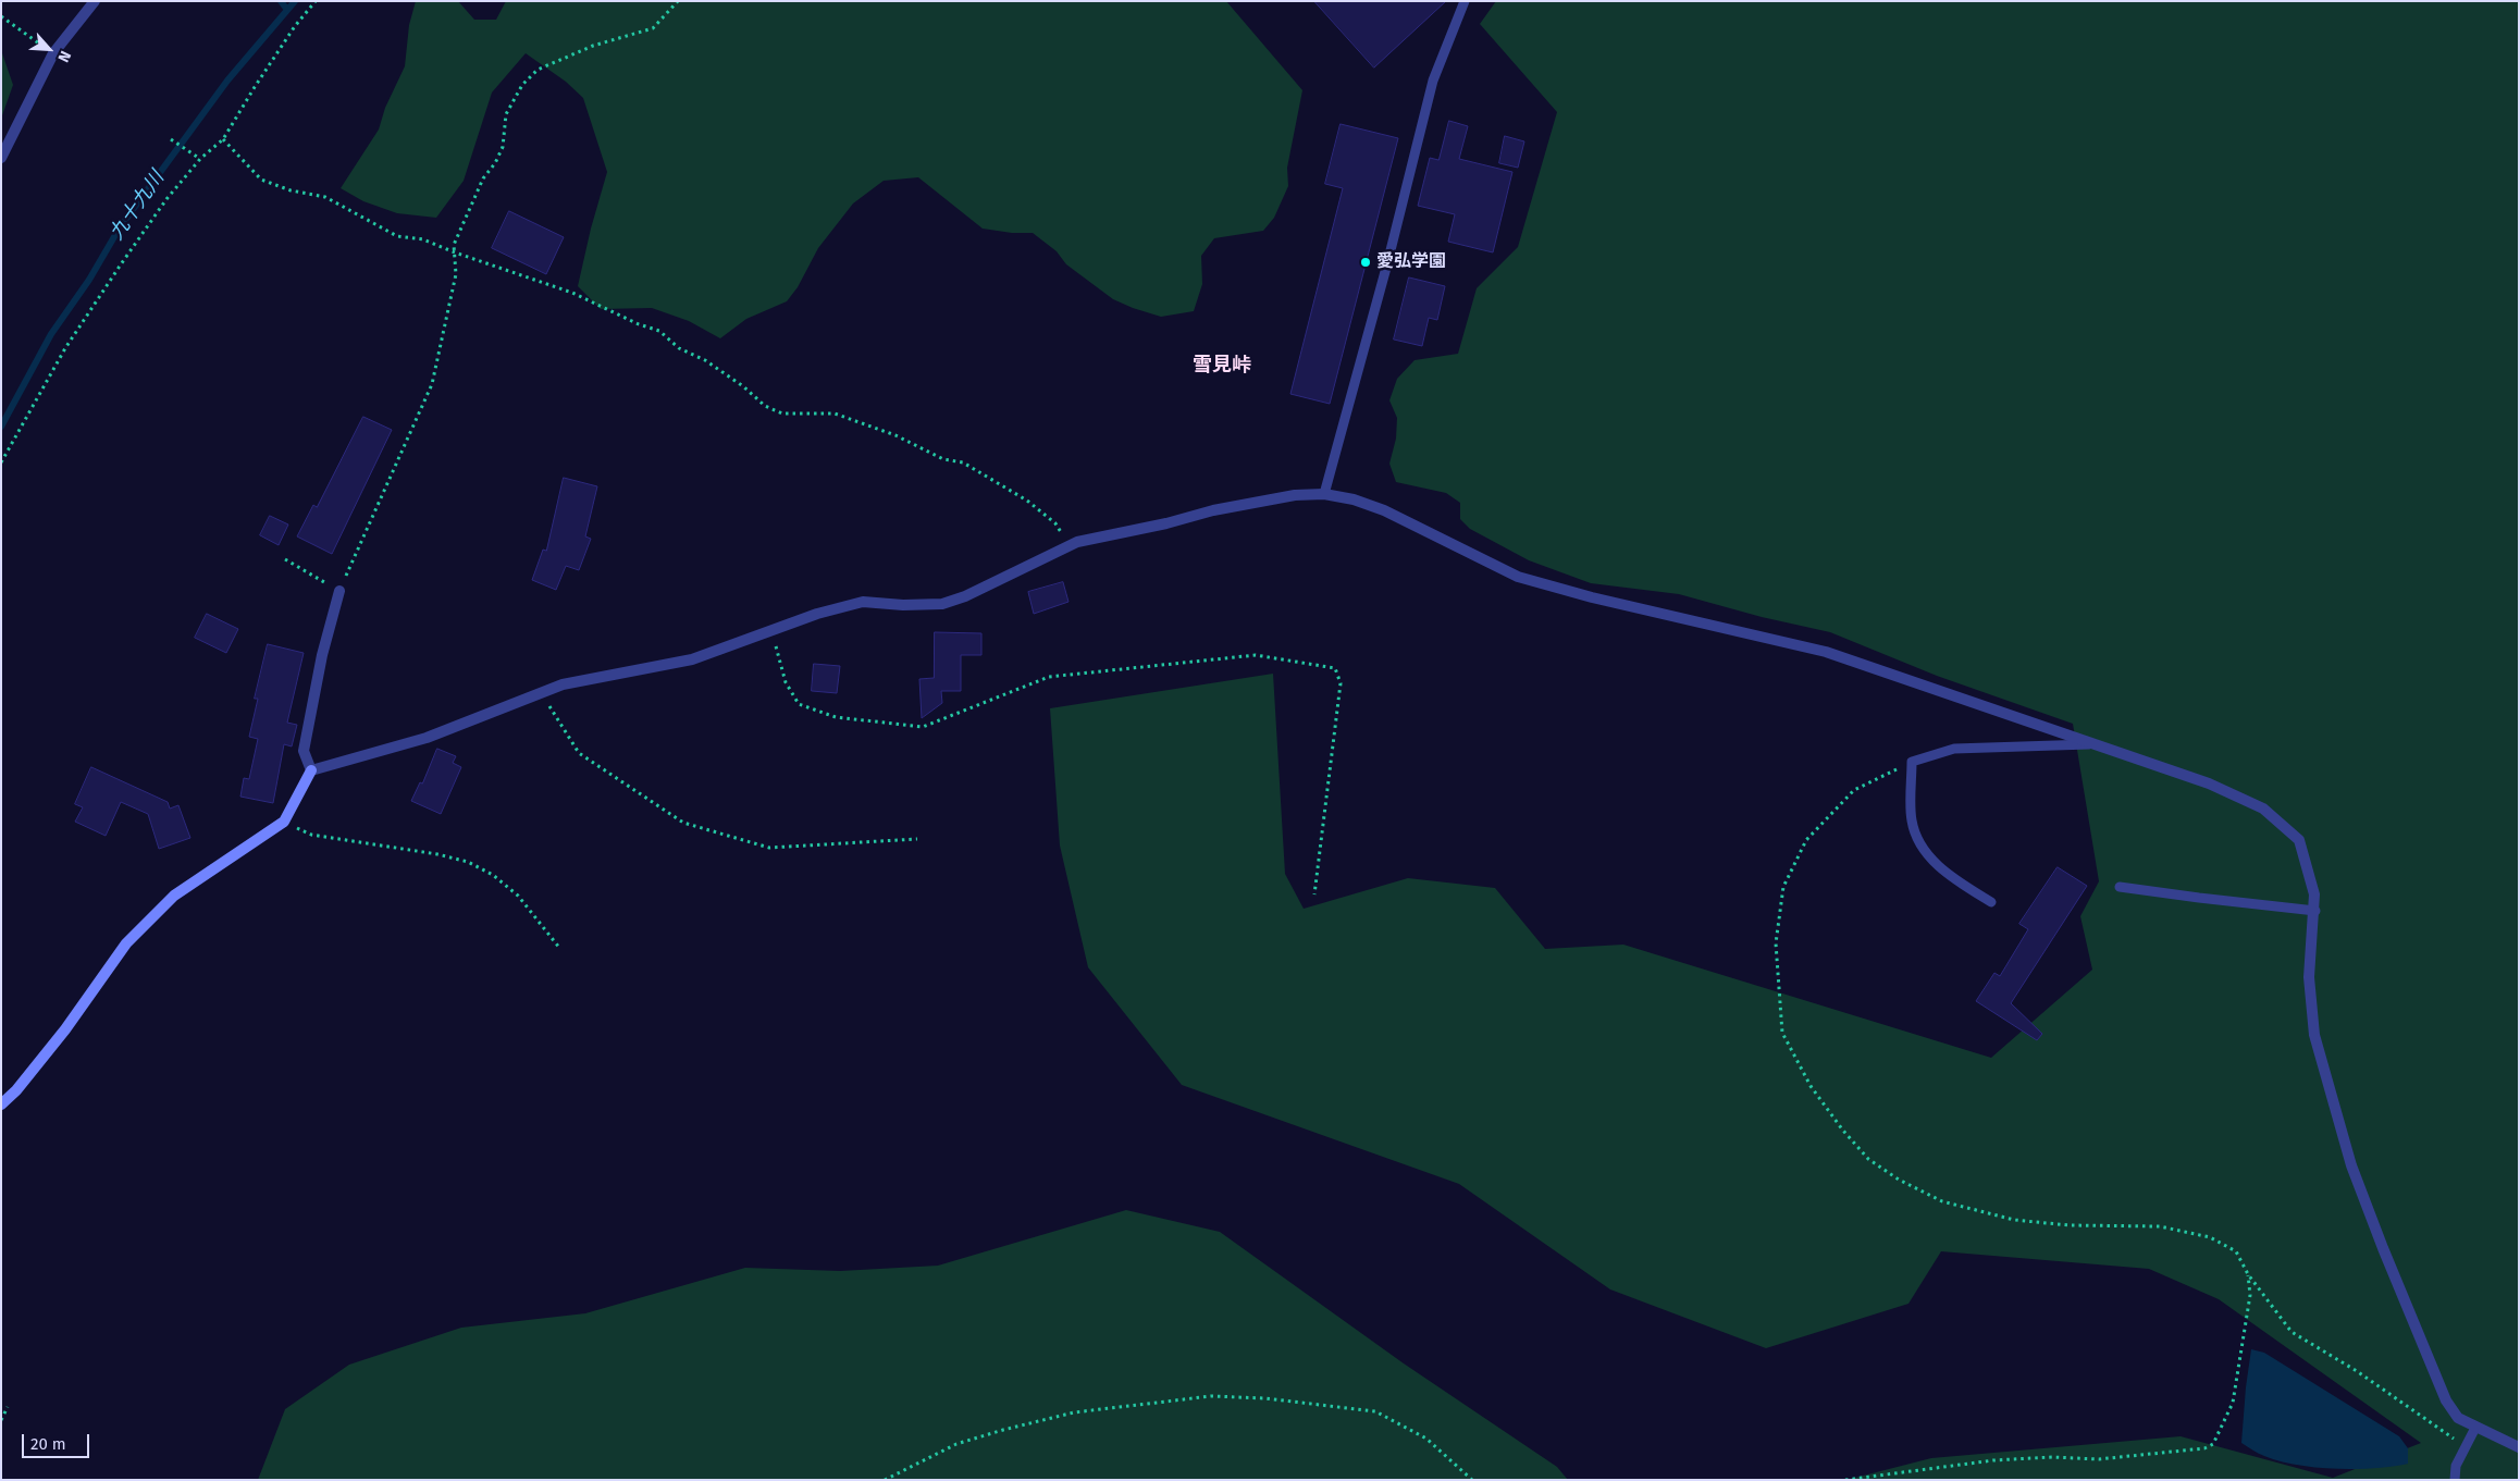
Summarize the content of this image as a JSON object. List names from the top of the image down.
{
  "districts": ["雪見峠"],
  "water": ["九十九川"],
  "places": ["愛弘学園"],
  "scale_bar": "20 m",
  "north": "bottom right"
}
